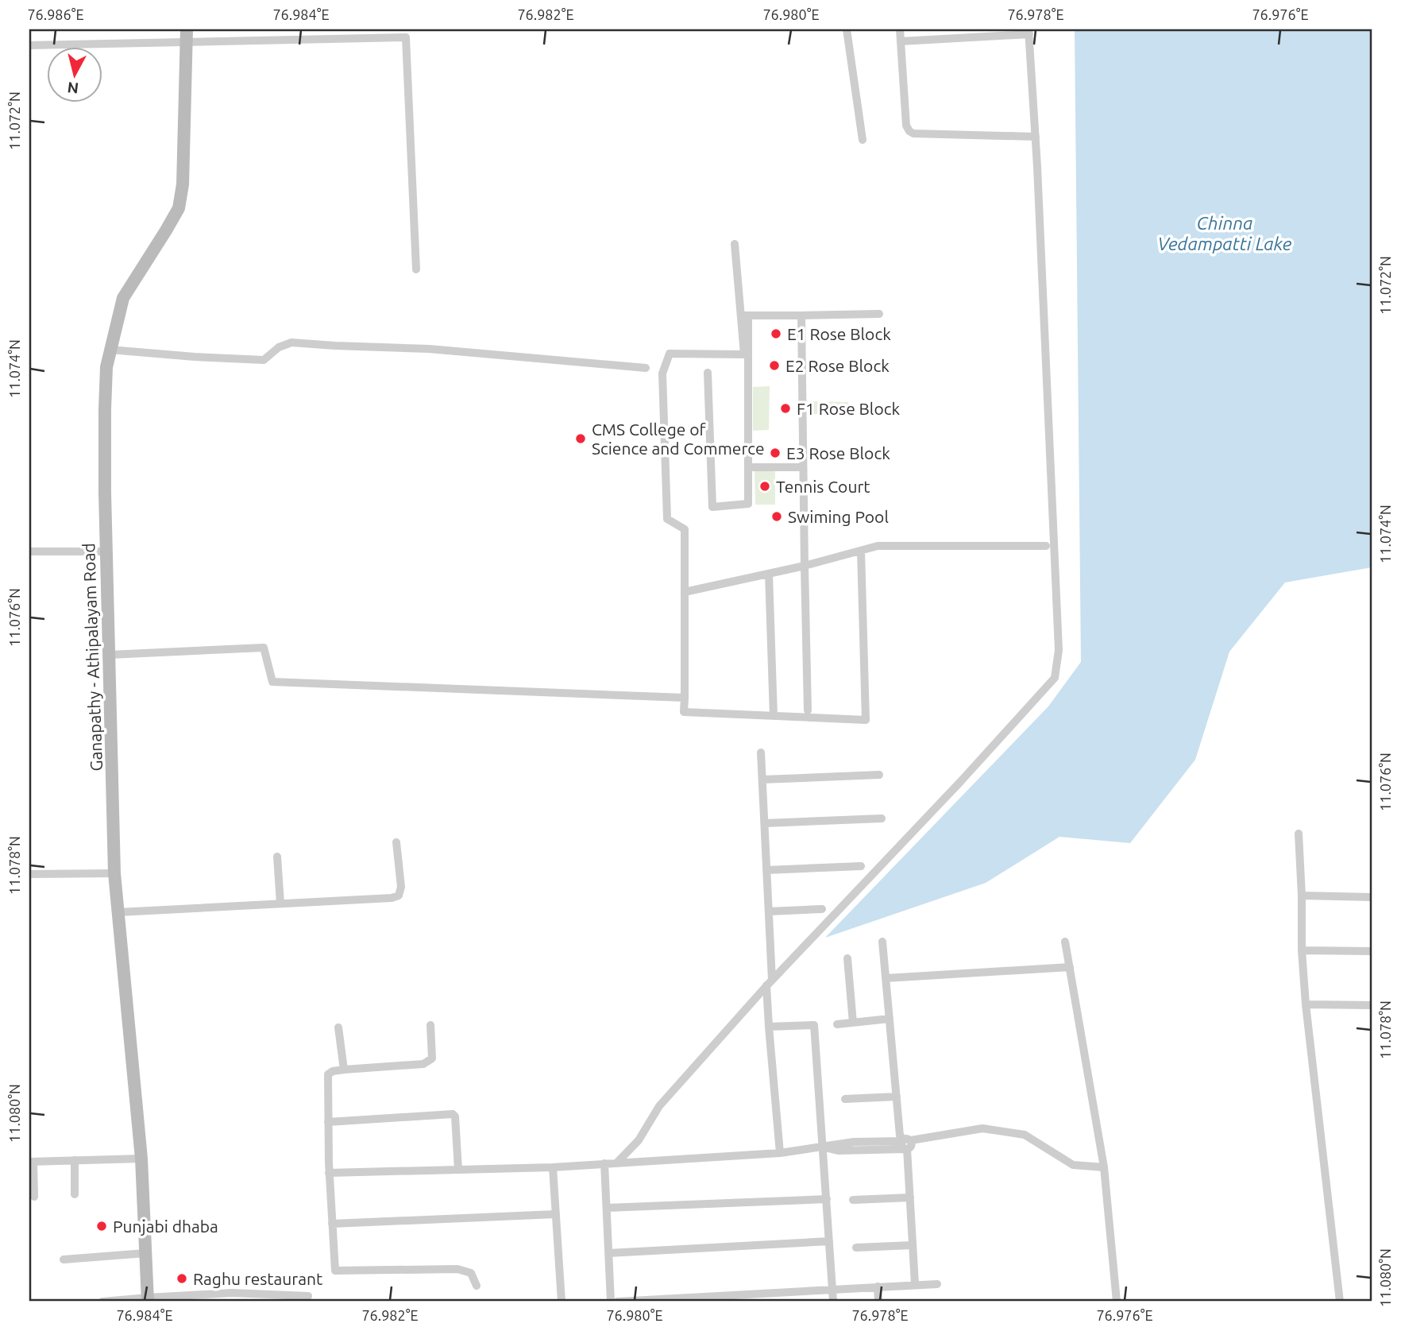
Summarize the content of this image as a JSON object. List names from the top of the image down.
{
  "streets": {
    "main road": ["Ganapathy - Athipalayam Road"]
  },
  "water": ["Chinna Vedampatti Lake"],
  "places": [
    "E1 Rose Block",
    "E2 Rose Block",
    "F1 Rose Block",
    "CMS College of Science and Commerce",
    "E3 Rose Block",
    "Tennis Court",
    "Swiming Pool",
    "Punjabi dhaba",
    "Raghu restaurant"
  ],
  "north": "bottom",
  "coordinates": [
    "76.986°E",
    "76.984°E",
    "76.982°E",
    "76.980°E",
    "76.978°E",
    "76.976°E",
    "11.072°N",
    "11.074°N",
    "11.076°N",
    "11.078°N",
    "11.080°N"
  ]
}
